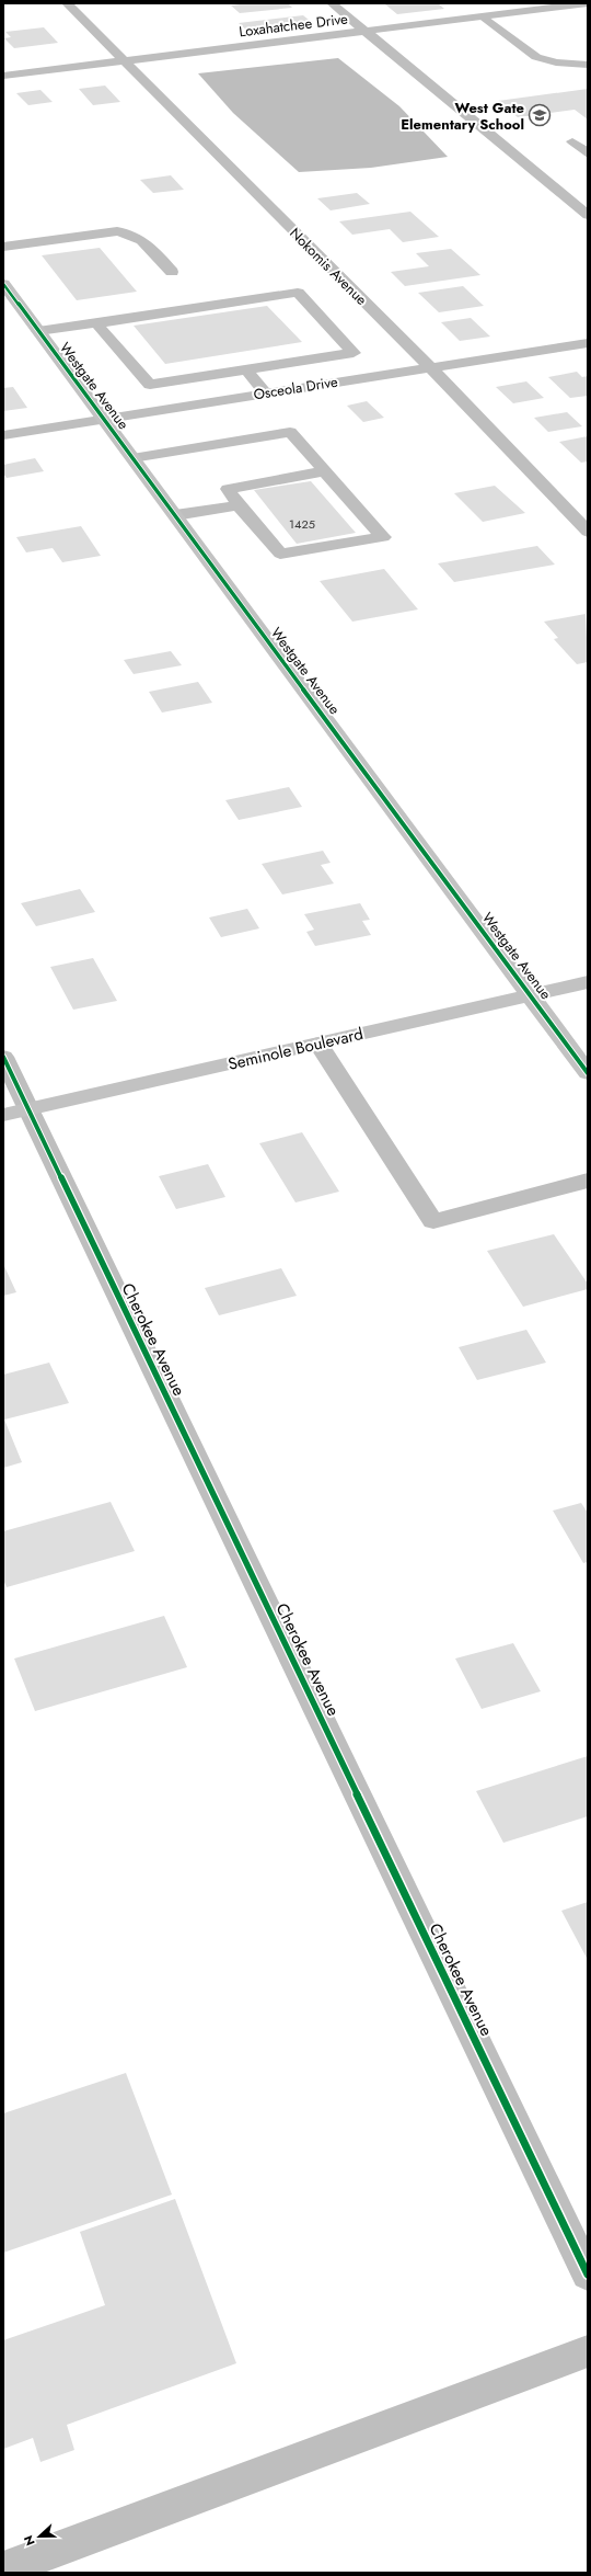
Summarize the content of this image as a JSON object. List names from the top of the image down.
{
  "streets": {
    "street": [
      "Loxahatchee Drive",
      "Nokomis Avenue",
      "Westgate Avenue",
      "Osceola Drive",
      "Seminole Boulevard",
      "Cherokee Avenue"
    ]
  },
  "crossings": [
    ["Loxahatchee Drive", "Nokomis Avenue"],
    ["Nokomis Avenue", "Osceola Drive"],
    ["Westgate Avenue", "Osceola Drive"],
    ["Westgate Avenue", "Seminole Boulevard"],
    ["Seminole Boulevard", "Cherokee Avenue"]
  ],
  "places": {
    "school or university": ["West Gate Elementary School"]
  },
  "house_numbers": ["1425"],
  "north": "left"
}
